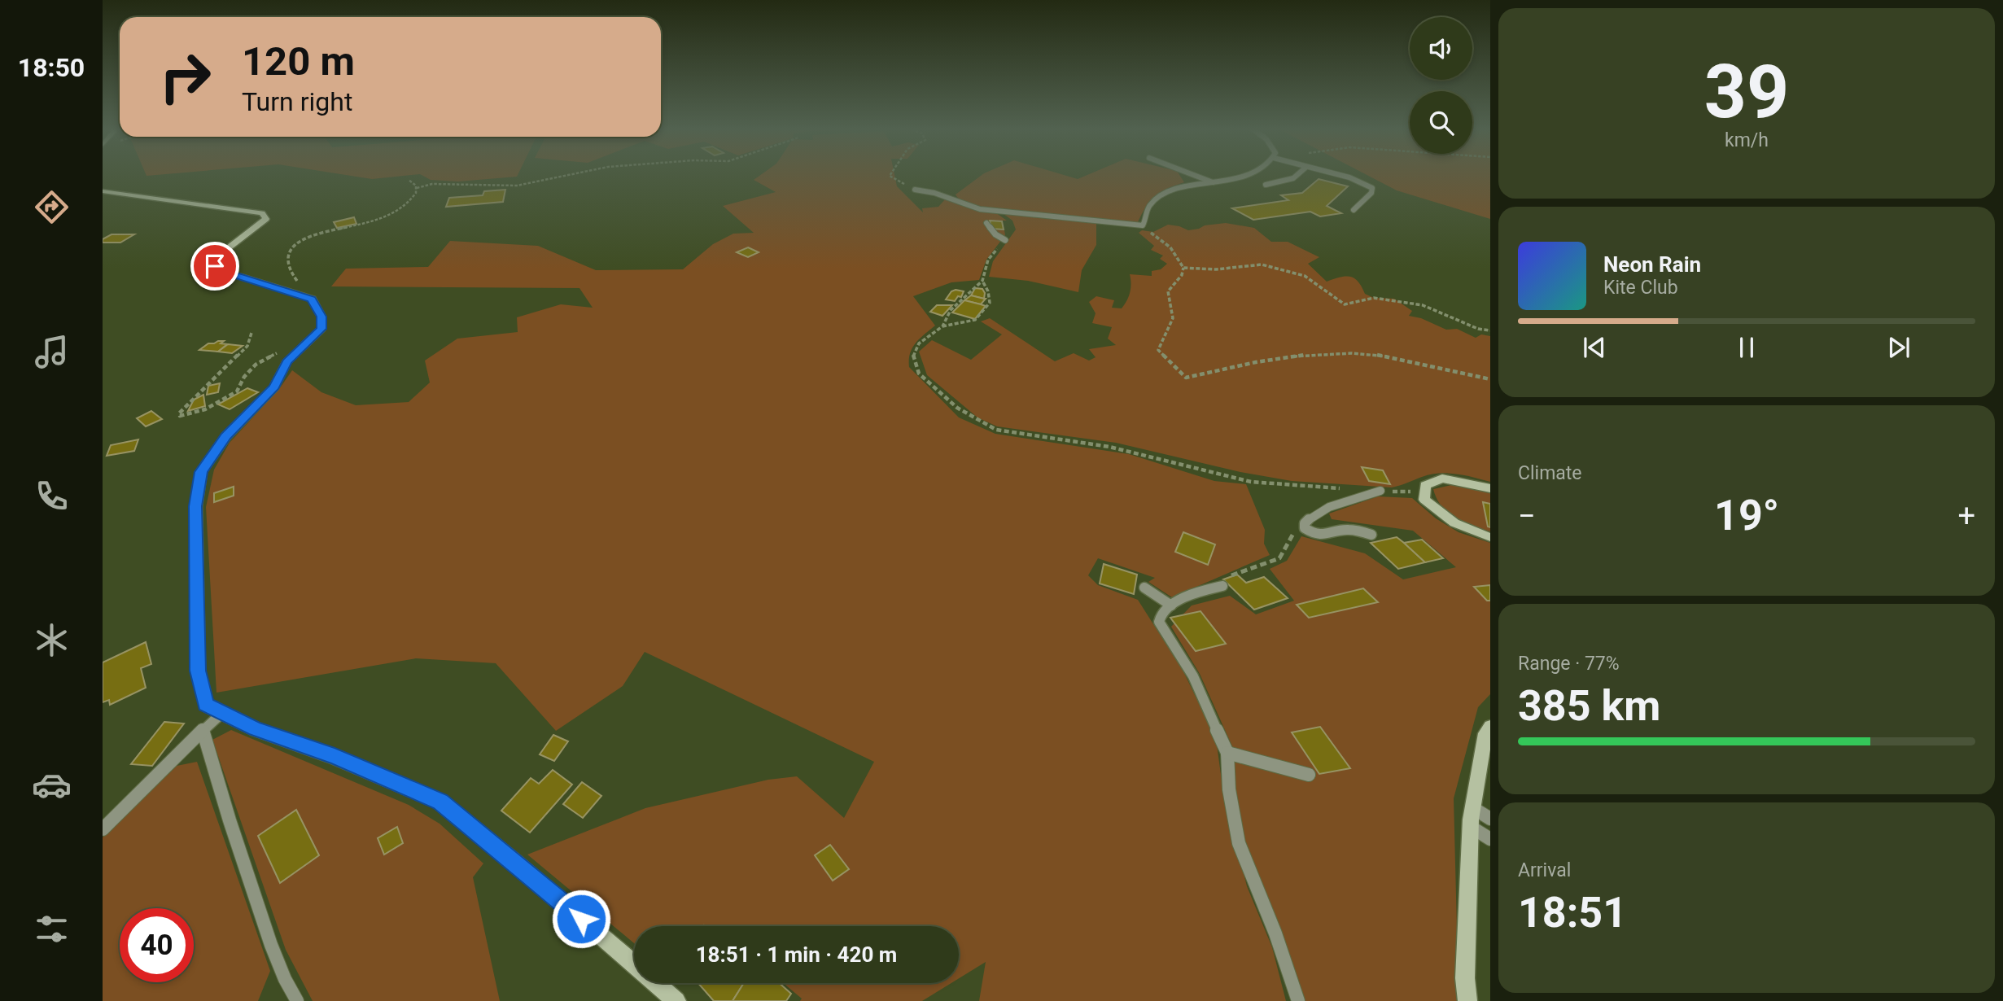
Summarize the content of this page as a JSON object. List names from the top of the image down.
{
  "page": {
    "tabs": "18:50",
    "tile": [
      ["39", "km/h"],
      "Climate",
      ["Range · 77%", "385 km"],
      ["Arrival", "18:51"]
    ],
    "turn": ["120 m", "Turn right"],
    "song": ["Neon Rain", "Kite Club"],
    "heat": ["−", "19°", "+"],
    "limit": "40",
    "trip": "18:51 · 1 min · 420 m"
  }
}
